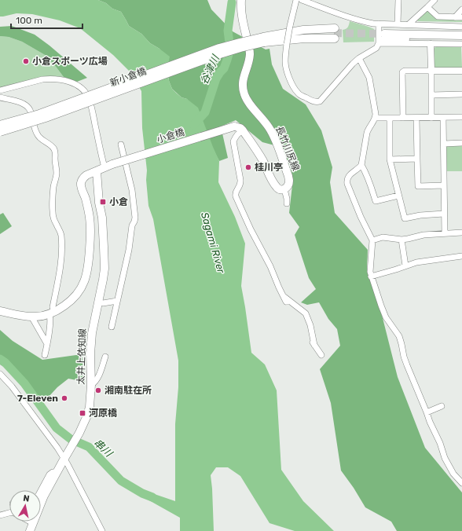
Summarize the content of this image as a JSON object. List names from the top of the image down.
{
  "streets": {
    "main road": [
      "新小倉橋",
      "小倉橋",
      "長竹川尻線",
      "太井上依知線"
    ]
  },
  "water": ["谷津川", "Sagami River", "串川"],
  "places": {
    "other": [
      "小倉スポーツ広場",
      "桂川亭",
      "湘南駐在所",
      "7-Eleven"
    ],
    "transit": ["小倉", "河原橋"]
  },
  "scale_bar": "100 m",
  "north": "top"
}
